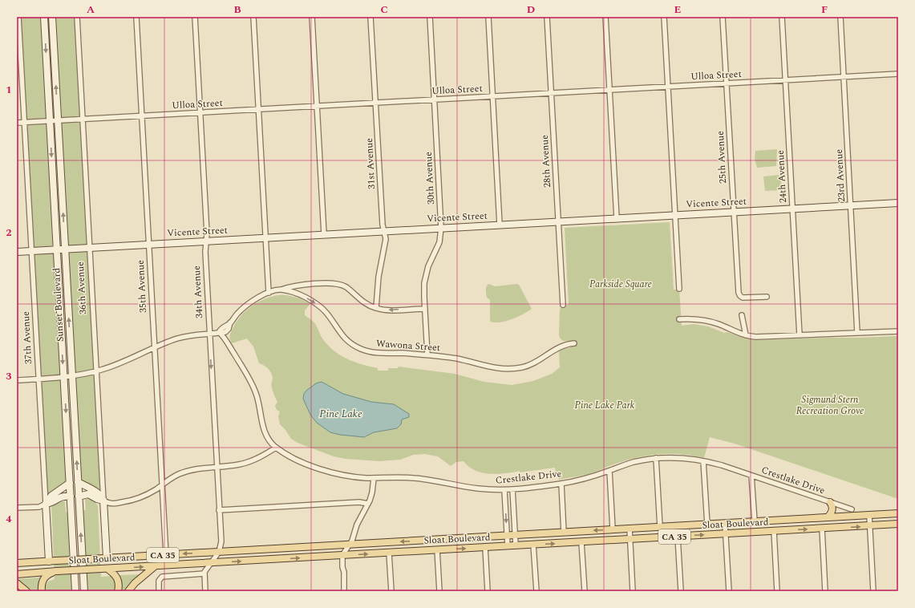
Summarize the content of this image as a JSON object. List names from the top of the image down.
{
  "streets": {
    "main road": [
      "Vicente Street",
      "36th Avenue",
      "Sunset Boulevard",
      "37th Avenue",
      "Sloat Boulevard",
      "CA 35"
    ],
    "street": [
      "Ulloa Street",
      "25th Avenue",
      "28th Avenue",
      "31st Avenue",
      "23rd Avenue",
      "24th Avenue",
      "30th Avenue",
      "35th Avenue",
      "34th Avenue",
      "Wawona Street",
      "Crestlake Drive"
    ]
  },
  "crossings": [
    ["Ulloa Street", "25th Avenue"],
    ["Ulloa Street", "28th Avenue"],
    ["Ulloa Street", "31st Avenue"],
    ["Ulloa Street", "23rd Avenue"],
    ["Ulloa Street", "24th Avenue"],
    ["Ulloa Street", "30th Avenue"],
    ["Ulloa Street", "35th Avenue"],
    ["Ulloa Street", "36th Avenue"],
    ["Ulloa Street", "34th Avenue"],
    ["Ulloa Street", "Sunset Boulevard"],
    ["Ulloa Street", "37th Avenue"],
    ["25th Avenue", "Vicente Street"],
    ["28th Avenue", "Vicente Street"],
    ["31st Avenue", "Vicente Street"],
    ["23rd Avenue", "Vicente Street"],
    ["24th Avenue", "Vicente Street"],
    ["30th Avenue", "Vicente Street"],
    ["30th Avenue", "Wawona Street"],
    ["Vicente Street", "35th Avenue"],
    ["Vicente Street", "36th Avenue"],
    ["Vicente Street", "34th Avenue"],
    ["Vicente Street", "Sunset Boulevard"],
    ["Vicente Street", "37th Avenue"],
    ["35th Avenue", "Sloat Boulevard"],
    ["36th Avenue", "Sloat Boulevard"],
    ["34th Avenue", "Sloat Boulevard"],
    ["37th Avenue", "Sloat Boulevard"]
  ],
  "water": ["Pine Lake"],
  "parks": ["Parkside Square", "Sigmund Stern Recreation Grove", "Pine Lake Park"],
  "grid": {
    "columns": [
      "A",
      "B",
      "C",
      "D",
      "E",
      "F"
    ],
    "rows": [
      "1",
      "2",
      "3",
      "4"
    ]
  }
}
